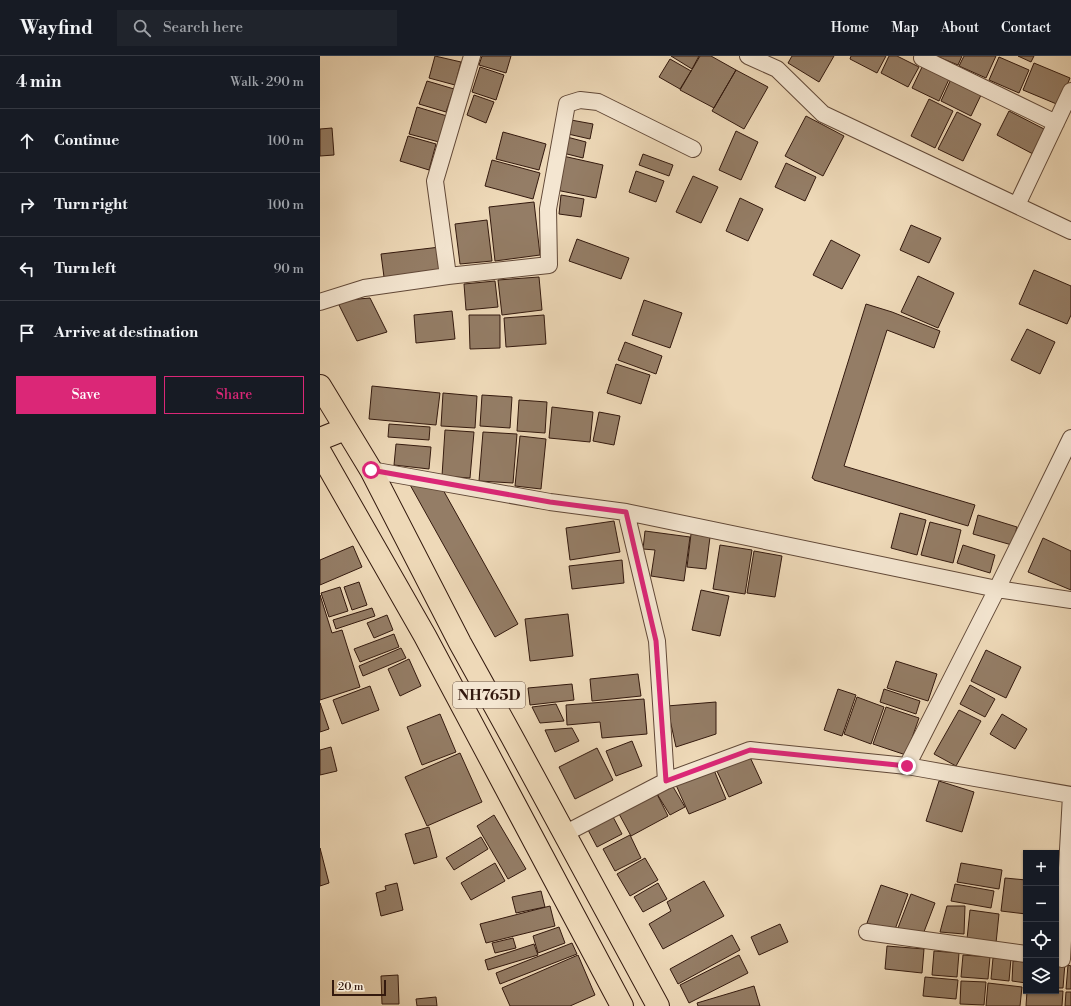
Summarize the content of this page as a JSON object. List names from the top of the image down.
{
  "streets": {
    "main road": ["NH765D"]
  },
  "scale_bar": "20 m",
  "page": {
    "header": "Wayfind",
    "search": "Search here",
    "nav": [
      "Home",
      "Map",
      "About",
      "Contact"
    ],
    "heading": ["4 min", "Walk · 290 m"],
    "list": [
      ["Continue", "100 m"],
      ["Turn right", "100 m"],
      ["Turn left", "90 m"],
      "Arrive at destination"
    ],
    "buttons": ["Save", "Share"],
    "map_buttons": ["+", "−"],
    "scale": "20 m"
  }
}
